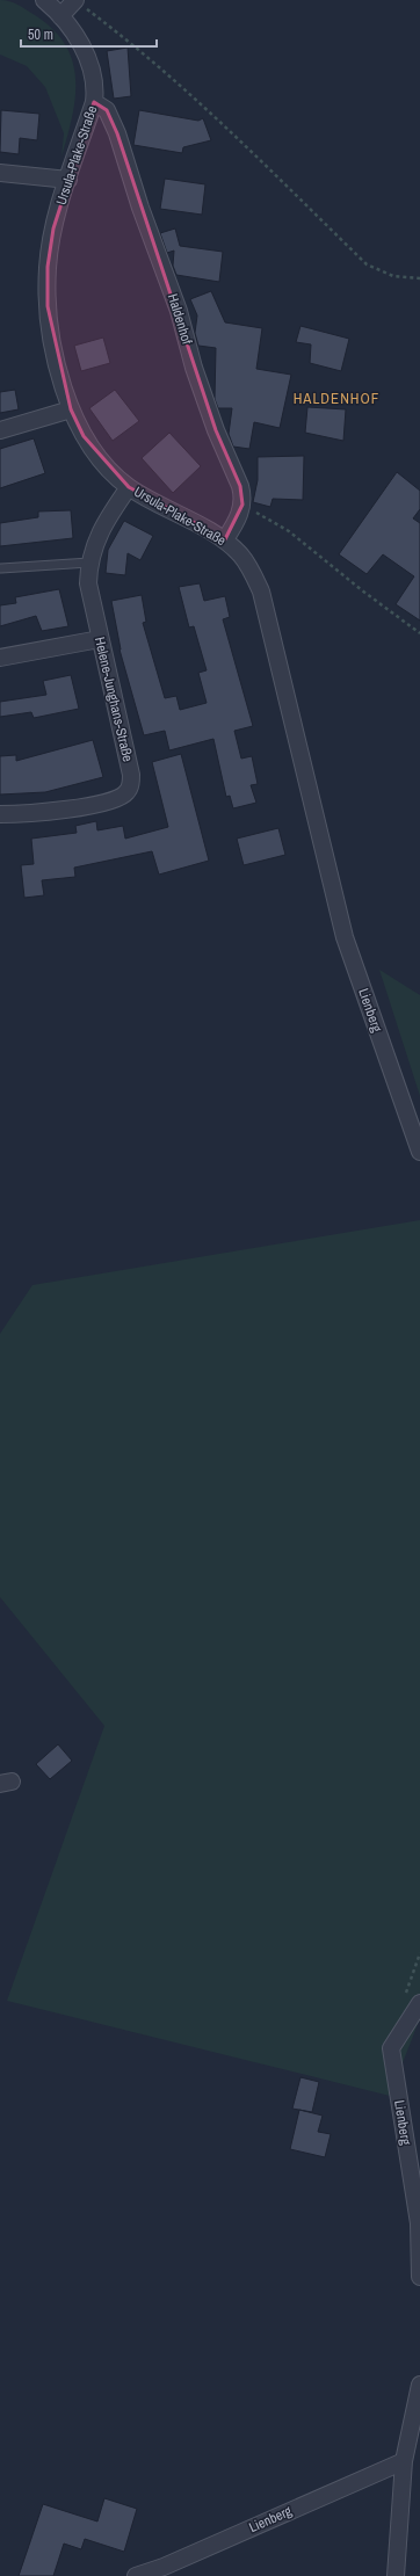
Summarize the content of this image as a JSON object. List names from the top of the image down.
{
  "streets": {
    "street": [
      "Ursula-Plake-Straße",
      "Haldenhof",
      "Helene-Junghans-Straße",
      "Lienberg"
    ]
  },
  "crossings": [
    ["Ursula-Plake-Straße", "Haldenhof"],
    ["Ursula-Plake-Straße", "Helene-Junghans-Straße"],
    ["Ursula-Plake-Straße", "Lienberg"]
  ],
  "districts": ["HALDENHOF"],
  "scale_bar": "50 m"
}
